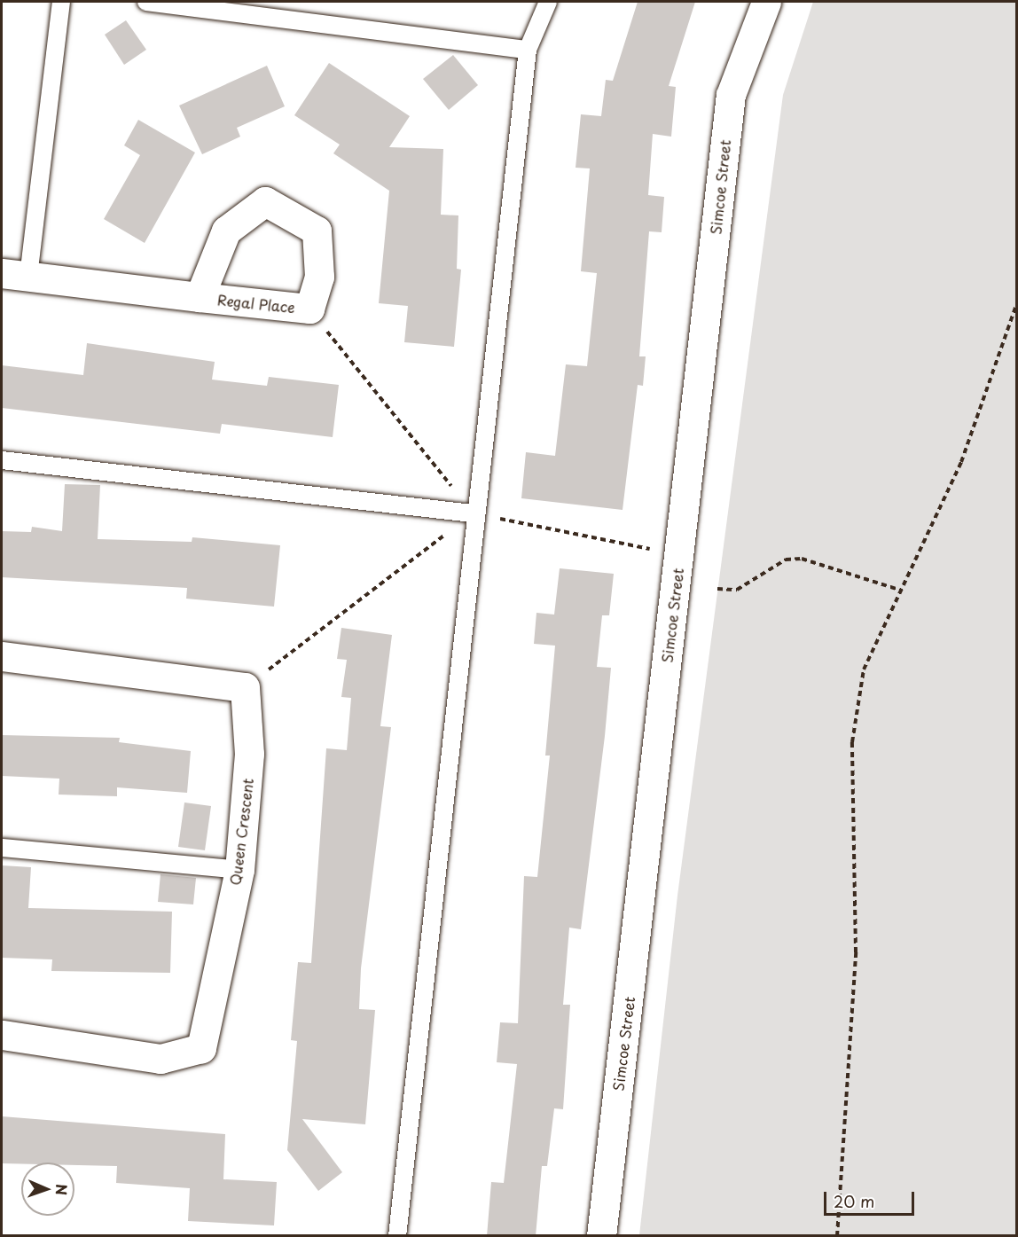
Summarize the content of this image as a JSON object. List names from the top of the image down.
{
  "streets": {
    "street": ["Simcoe Street", "Regal Place", "Queen Crescent"]
  },
  "scale_bar": "20 m",
  "north": "right"
}
